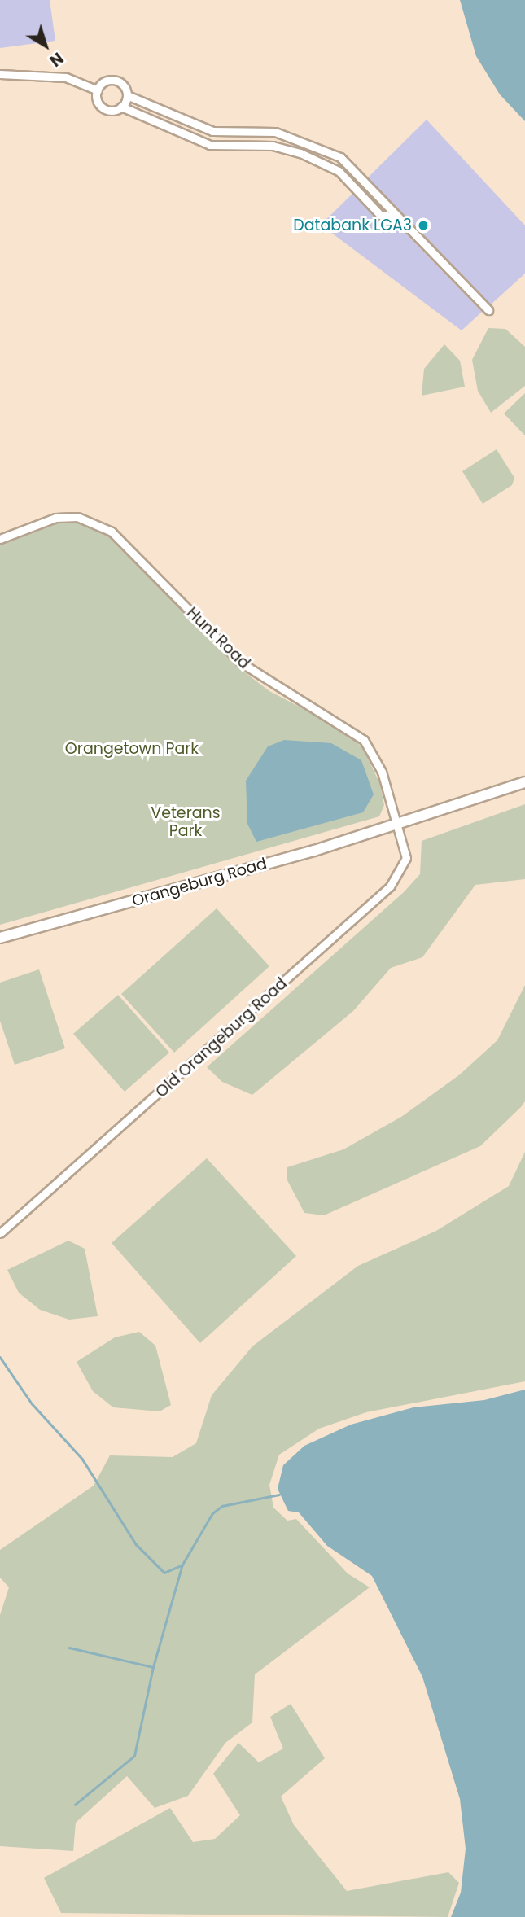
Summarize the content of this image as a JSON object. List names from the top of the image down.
{
  "streets": {
    "main road": ["Orangeburg Road"],
    "street": ["Hunt Road", "Old Orangeburg Road"]
  },
  "crossings": [
    ["Hunt Road", "Orangeburg Road"],
    ["Hunt Road", "Old Orangeburg Road"],
    ["Orangeburg Road", "Old Orangeburg Road"]
  ],
  "parks": ["Orangetown Park", "Veterans Park"],
  "places": ["Databank LGA3"],
  "north": "bottom right"
}
